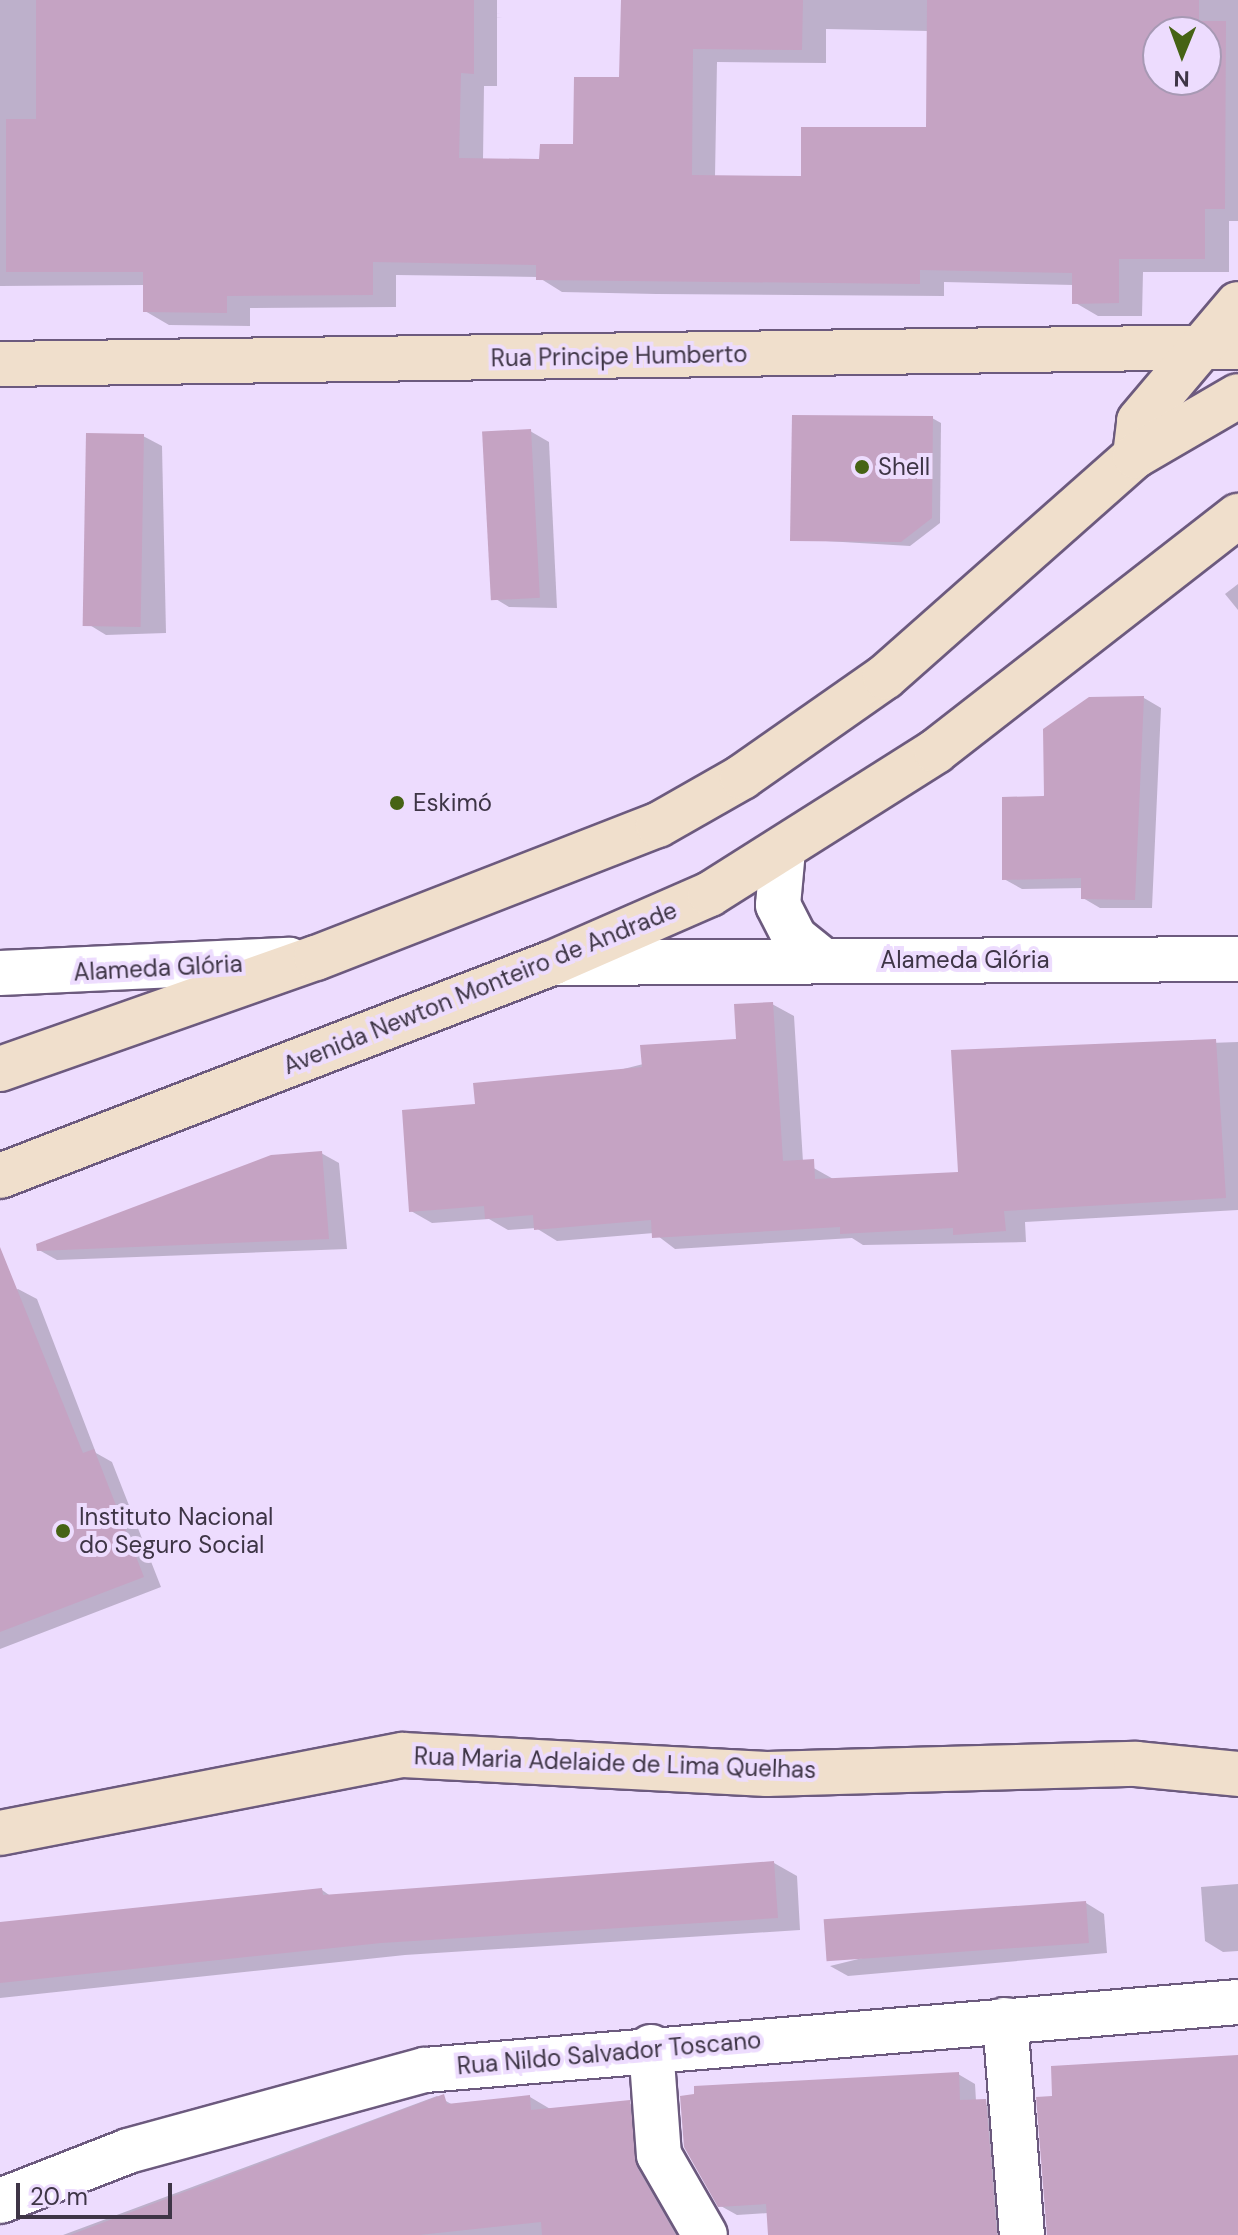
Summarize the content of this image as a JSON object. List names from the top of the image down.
{
  "streets": {
    "main road": ["Rua Principe Humberto", "Avenida Newton Monteiro de Andrade", "Rua Maria Adelaide de Lima Quelhas"],
    "street": ["Alameda Glória", "Rua Nildo Salvador Toscano"]
  },
  "crossings": [
    ["Alameda Glória", "Avenida Newton Monteiro de Andrade"]
  ],
  "places": ["Shell", "Eskimó", "Instituto Nacional do Seguro Social"],
  "scale_bar": "20 m",
  "north": "bottom"
}
